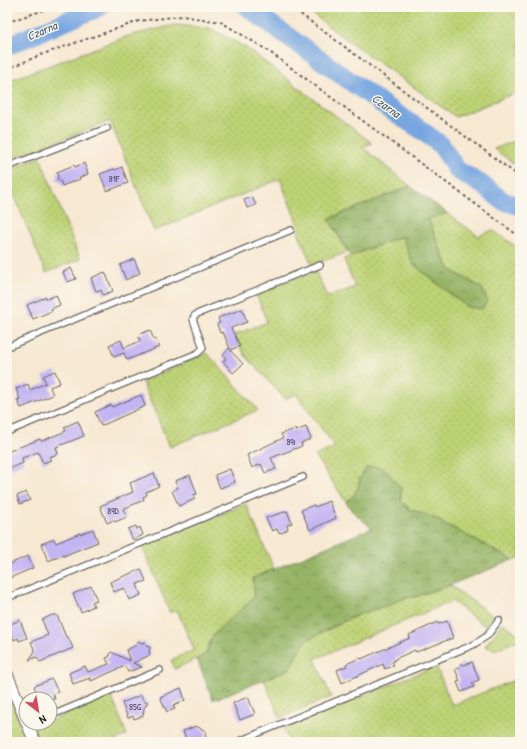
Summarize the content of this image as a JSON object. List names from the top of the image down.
{
  "water": ["Czarna"],
  "house_numbers": [
    "81F",
    "89i",
    "89D",
    "85G"
  ],
  "north": "bottom right"
}
